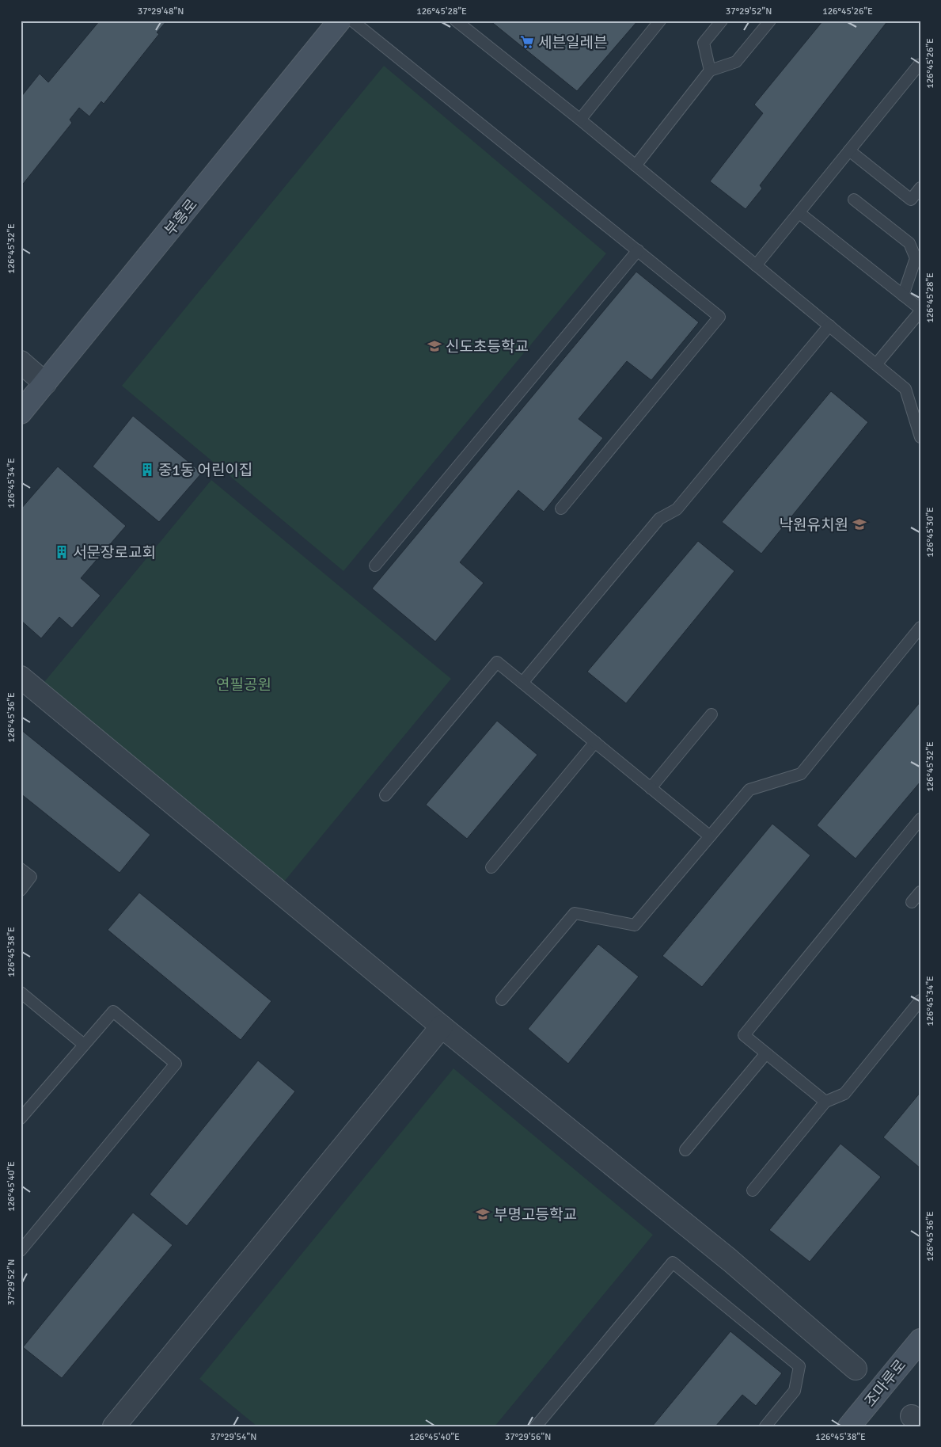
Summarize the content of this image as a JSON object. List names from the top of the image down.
{
  "streets": {
    "street": ["부흥로", "조마루로"]
  },
  "parks": ["연필공원"],
  "places": {
    "supermarket": ["세븐일레븐"],
    "school or university": ["신도초등학교", "낙원유치원", "부명고등학교"],
    "building": ["중1동 어린이집", "서문장로교회"]
  },
  "coordinates": [
    "37°29'48\"N",
    "126°45'28\"E",
    "37°29'52\"N",
    "126°45'26\"E",
    "126°45'32\"E",
    "126°45'34\"E",
    "126°45'30\"E",
    "126°45'36\"E",
    "126°45'38\"E",
    "126°45'40\"E",
    "37°29'54\"N",
    "37°29'56\"N"
  ]
}
